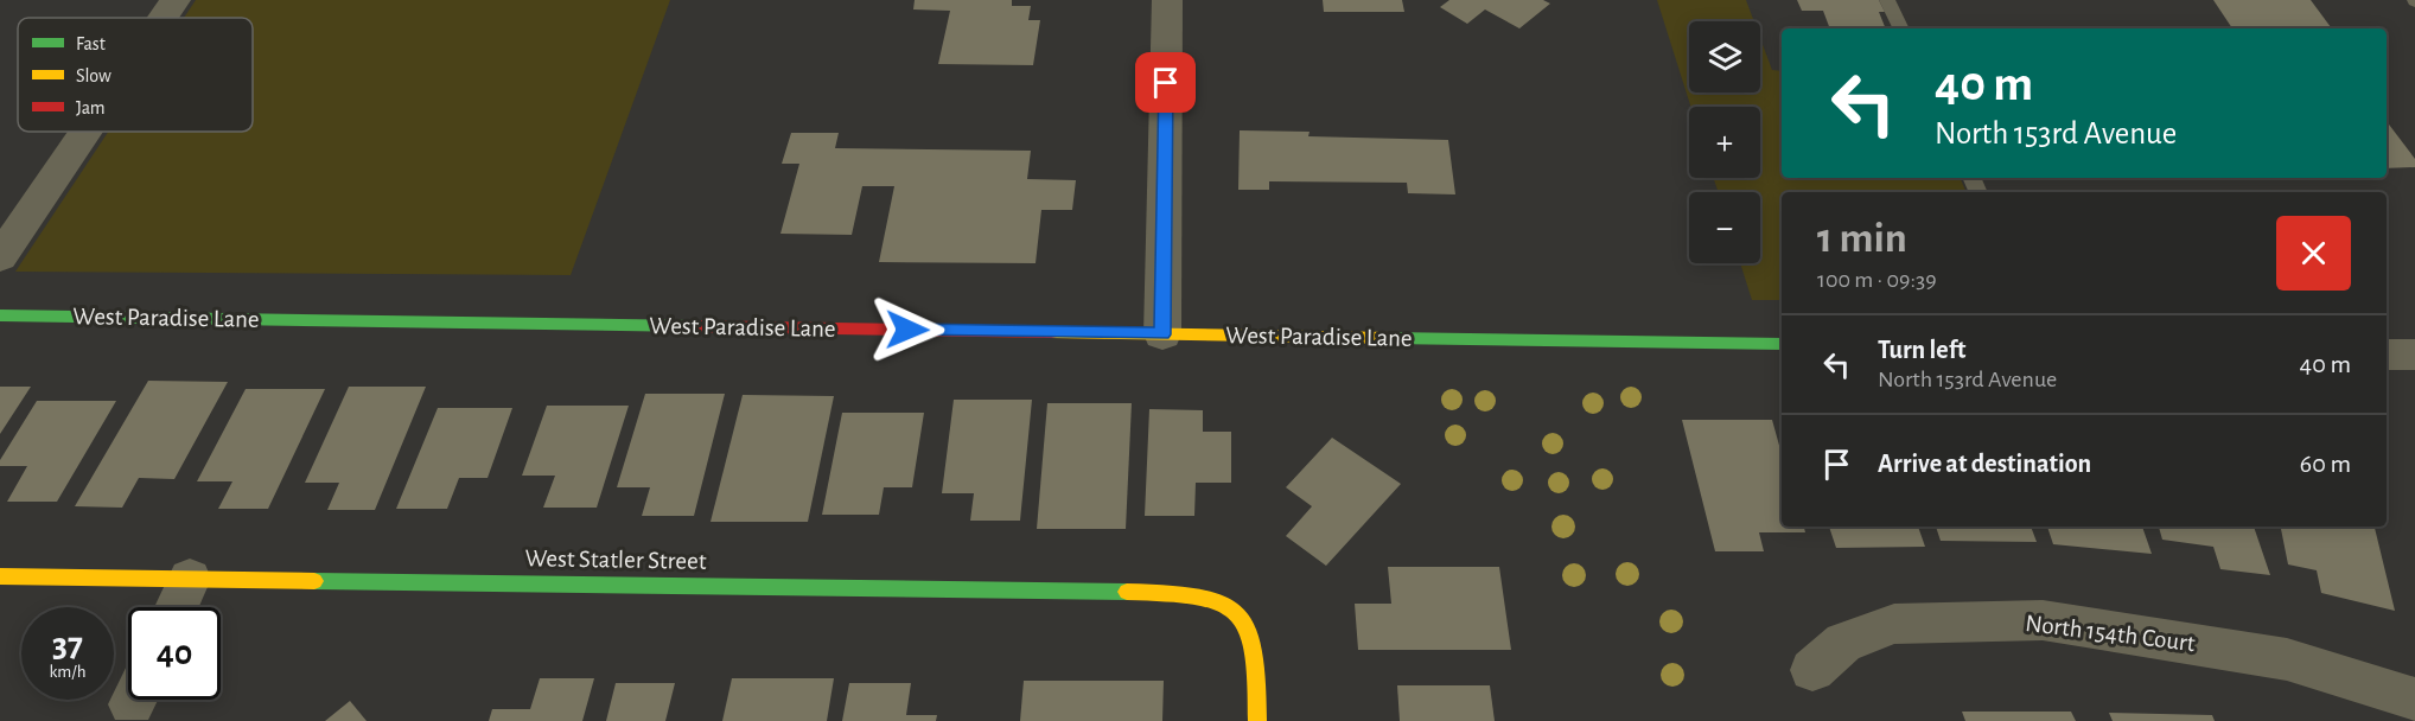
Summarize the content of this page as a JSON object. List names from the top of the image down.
{
  "streets": {
    "street": ["West Paradise Lane", "West Statler Street", "North 154th Court"]
  },
  "legend": ["Fast", "Slow", "Jam"],
  "page": {
    "map_buttons": ["+", "−"],
    "turn": ["40 m", "North 153rd Avenue"],
    "heading": ["1 min", "100 m · 09:39"],
    "list": [
      {
        "name": "Turn left",
        "note": "North 153rd Avenue",
        "value": "40 m"
      },
      {
        "name": "Arrive at destination",
        "value": "60 m"
      }
    ],
    "speed": "37 km/h",
    "limit": "40"
  }
}
